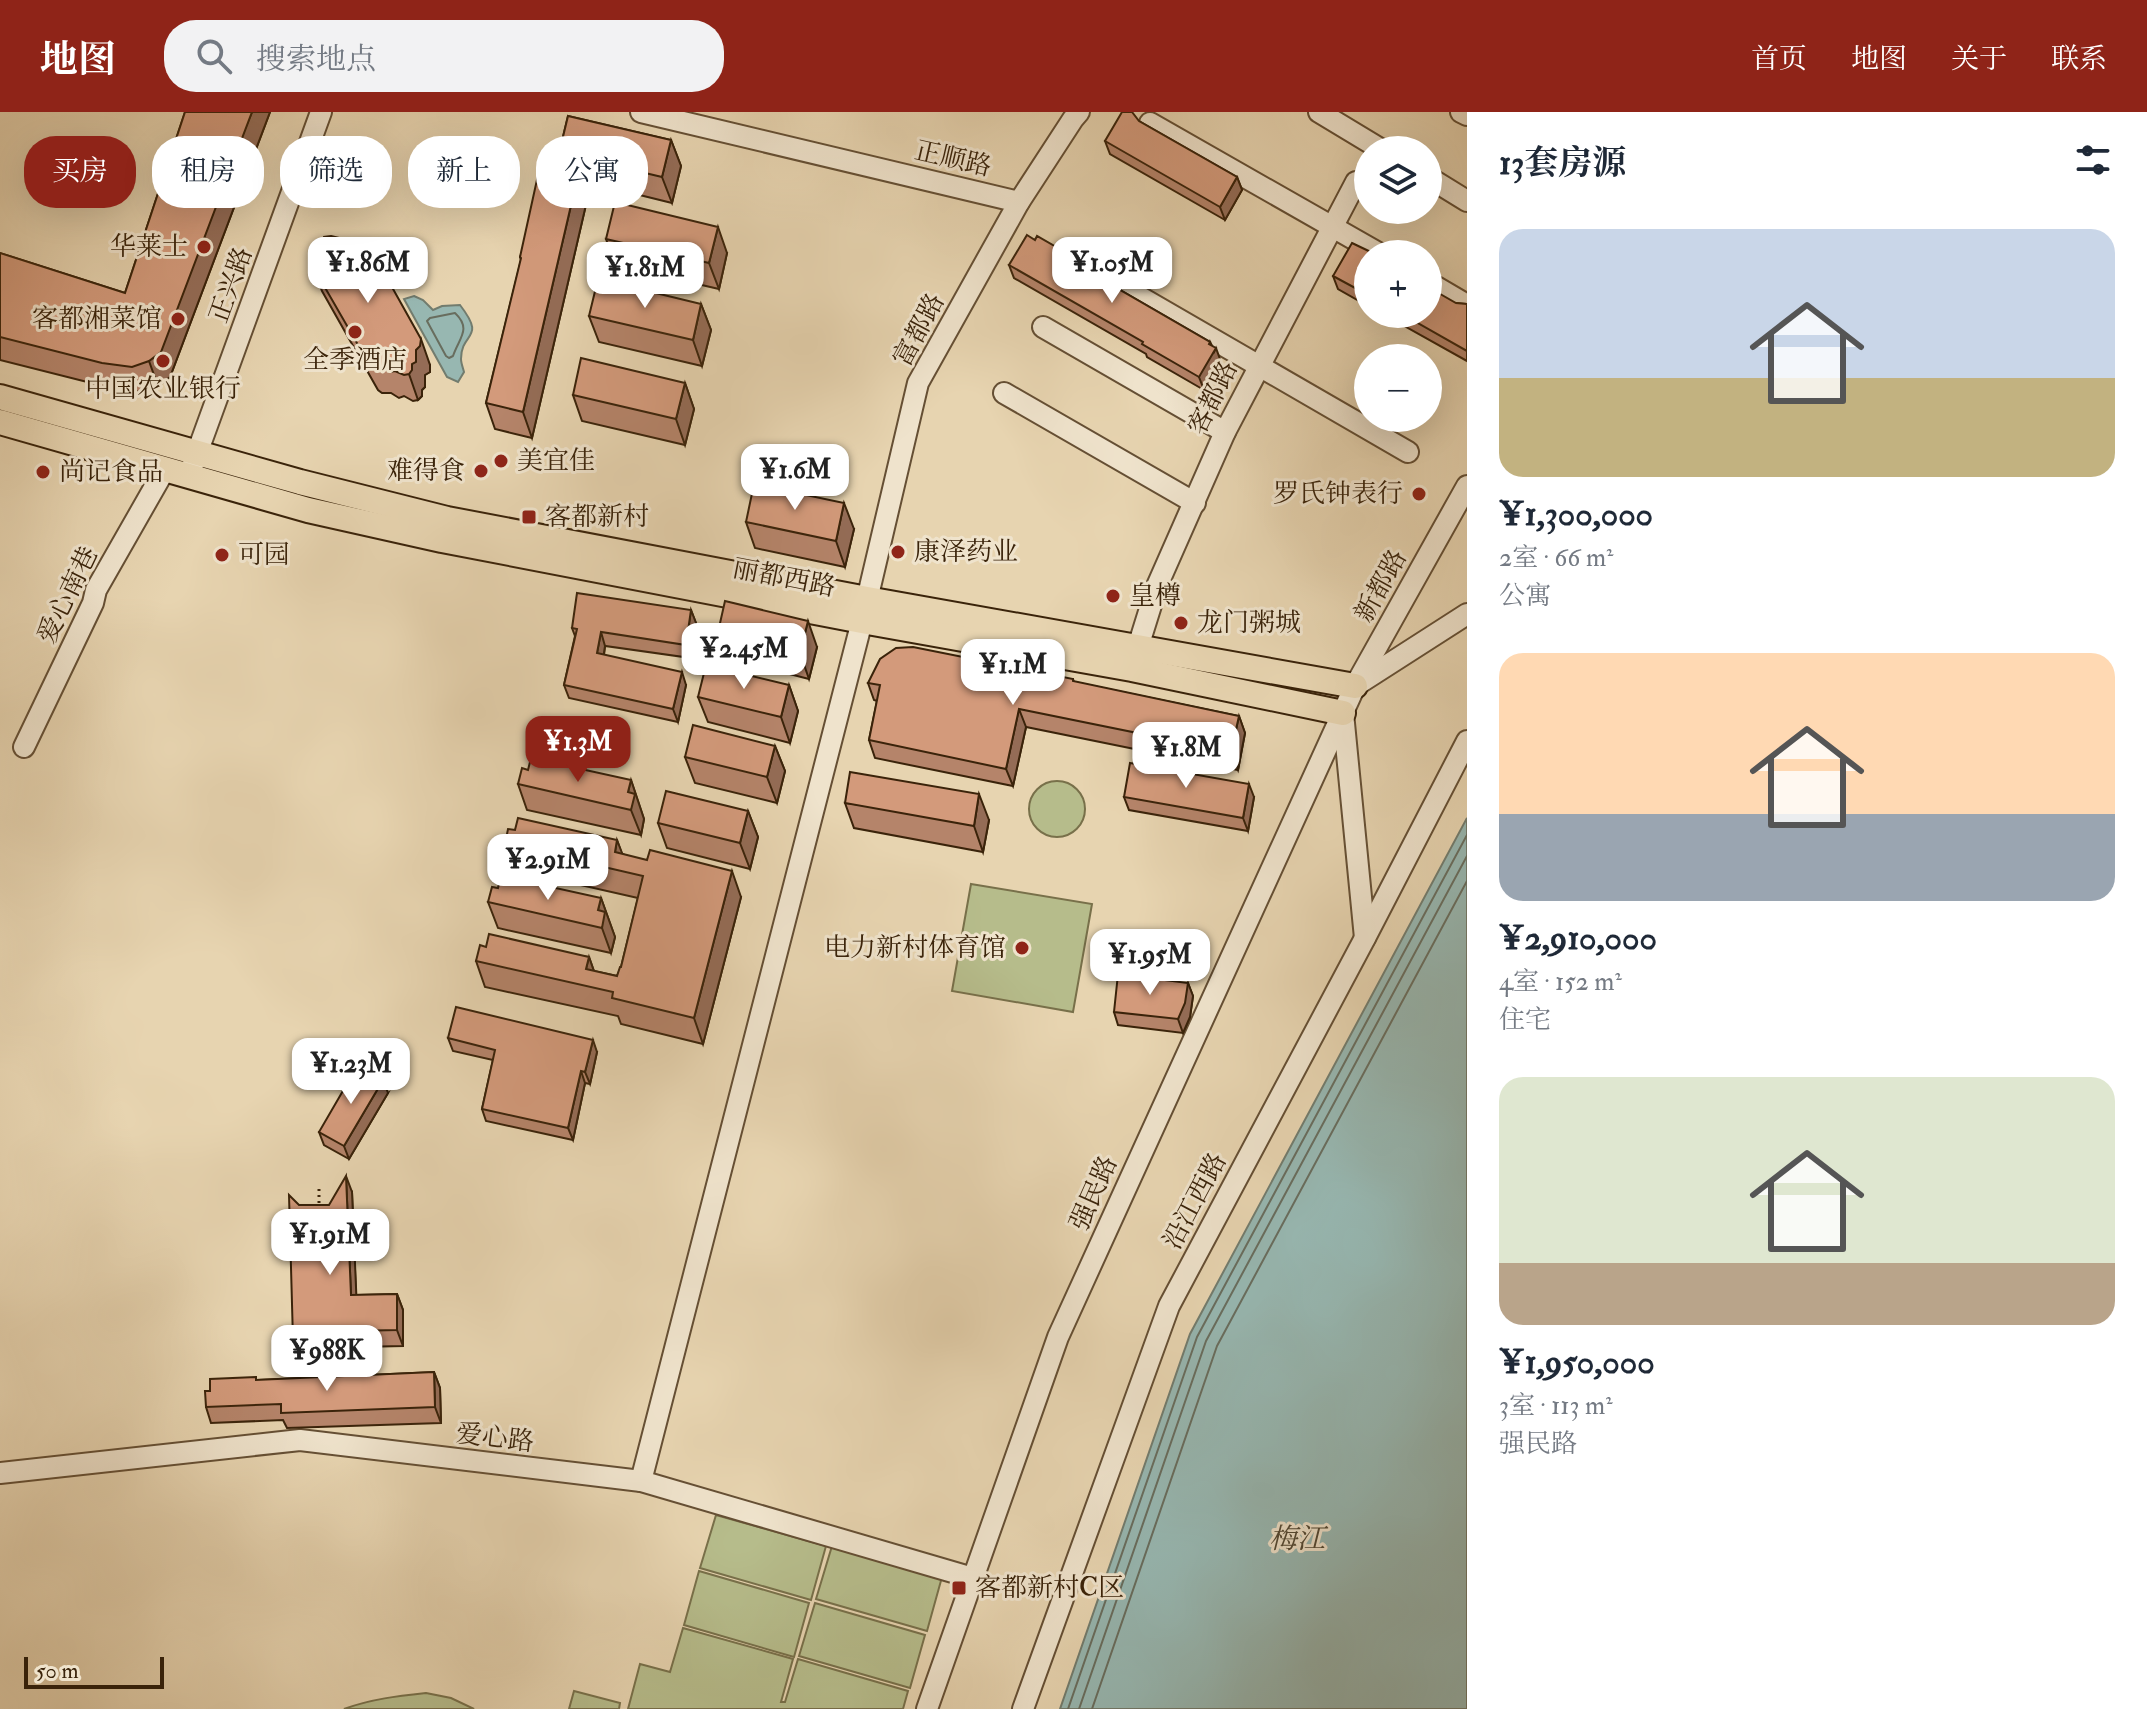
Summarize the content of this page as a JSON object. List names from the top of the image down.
{
  "streets": {
    "main road": ["丽都西路"],
    "street": [
      "正顺路",
      "正兴路",
      "富都路",
      "客都路",
      "新都路",
      "爱心南巷",
      "强民路",
      "沿江西路",
      "爱心路"
    ]
  },
  "crossings": [
    ["正顺路", "富都路"],
    ["正兴路", "丽都西路"],
    ["正兴路", "爱心南巷"],
    ["富都路", "丽都西路"],
    ["富都路", "爱心路"],
    ["客都路", "丽都西路"],
    ["丽都西路", "新都路"],
    ["丽都西路", "爱心南巷"],
    ["丽都西路", "强民路"],
    ["新都路", "强民路"],
    ["强民路", "爱心路"]
  ],
  "water": ["梅江"],
  "places": {
    "other": [
      "华莱士",
      "客都湘菜馆",
      "全季酒店",
      "中国农业银行",
      "美宜佳",
      "难得食",
      "尚记食品",
      "罗氏钟表行",
      "康泽药业",
      "可园",
      "皇樽",
      "龙门粥城",
      "电力新村体育馆"
    ],
    "transit": ["客都新村", "客都新村C区"]
  },
  "scale_bar": "50 m",
  "page": {
    "header": "地图",
    "search": "搜索地点",
    "nav": [
      "首页",
      "地图",
      "关于",
      "联系"
    ],
    "heading": "13套房源",
    "map_buttons": ["+", "−"],
    "chip": [
      "买房",
      "租房",
      "筛选",
      "新上",
      "公寓"
    ],
    "list": [
      {
        "name": "¥1,300,000",
        "note": "2室 · 66 m² · 公寓"
      },
      {
        "name": "¥2,910,000",
        "note": "4室 · 152 m² · 住宅"
      },
      {
        "name": "¥1,950,000",
        "note": "3室 · 113 m² · 强民路"
      }
    ],
    "price": [
      "¥1.86M",
      "¥1.05M",
      "¥1.81M",
      "¥1.6M",
      "¥2.45M",
      "¥1.1M",
      "¥1.3M",
      "¥1.8M",
      "¥2.91M",
      "¥1.95M",
      "¥1.23M",
      "¥1.91M",
      "¥988K"
    ],
    "scale": "50 m"
  }
}
